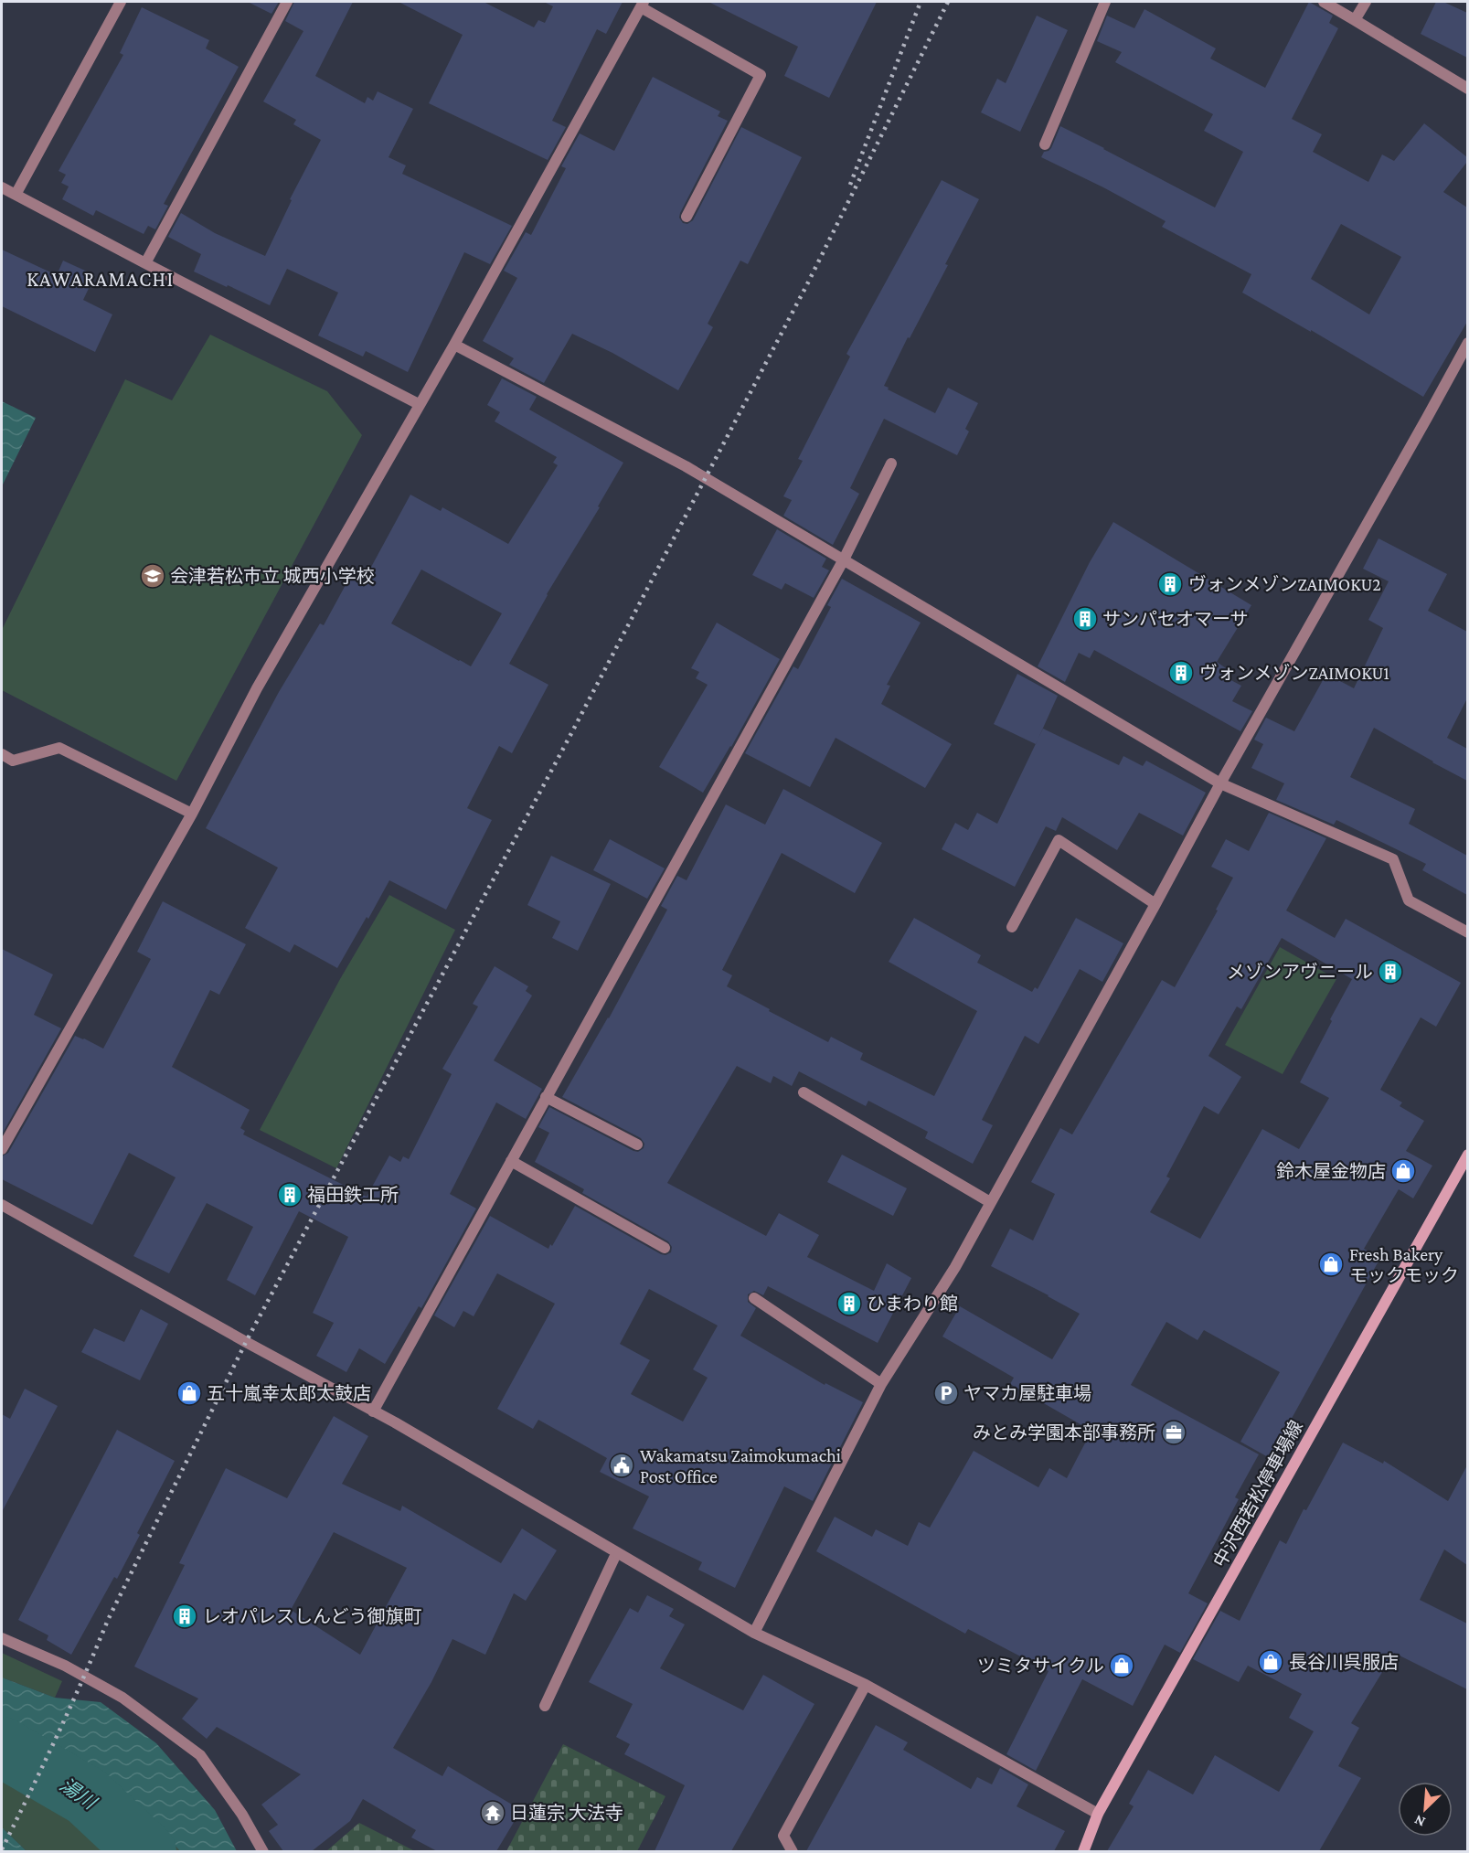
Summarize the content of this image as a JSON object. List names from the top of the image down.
{
  "streets": {
    "main road": ["中沢西若松停車場線"]
  },
  "districts": ["KAWARAMACHI"],
  "water": ["湯川"],
  "places": {
    "school or university": ["会津若松市立 城西小学校"],
    "building": [
      "ヴォンメゾンZAIMOKU2",
      "サンパセオマーサ",
      "ヴォンメゾンZAIMOKU1",
      "メゾンアヴニール",
      "福田鉄工所",
      "ひまわり館",
      "レオパレスしんどう御旗町"
    ],
    "shop": [
      "鈴木屋金物店",
      "Fresh Bakery モックモック",
      "五十嵐幸太郎太鼓店",
      "長谷川呉服店",
      "ツミタサイクル"
    ],
    "parking": ["ヤマカ屋駐車場"],
    "office": ["みとみ学園本部事務所"],
    "public building": ["Wakamatsu Zaimokumachi Post Office"],
    "temple": ["日蓮宗 大法寺"]
  },
  "north": "bottom left"
}
